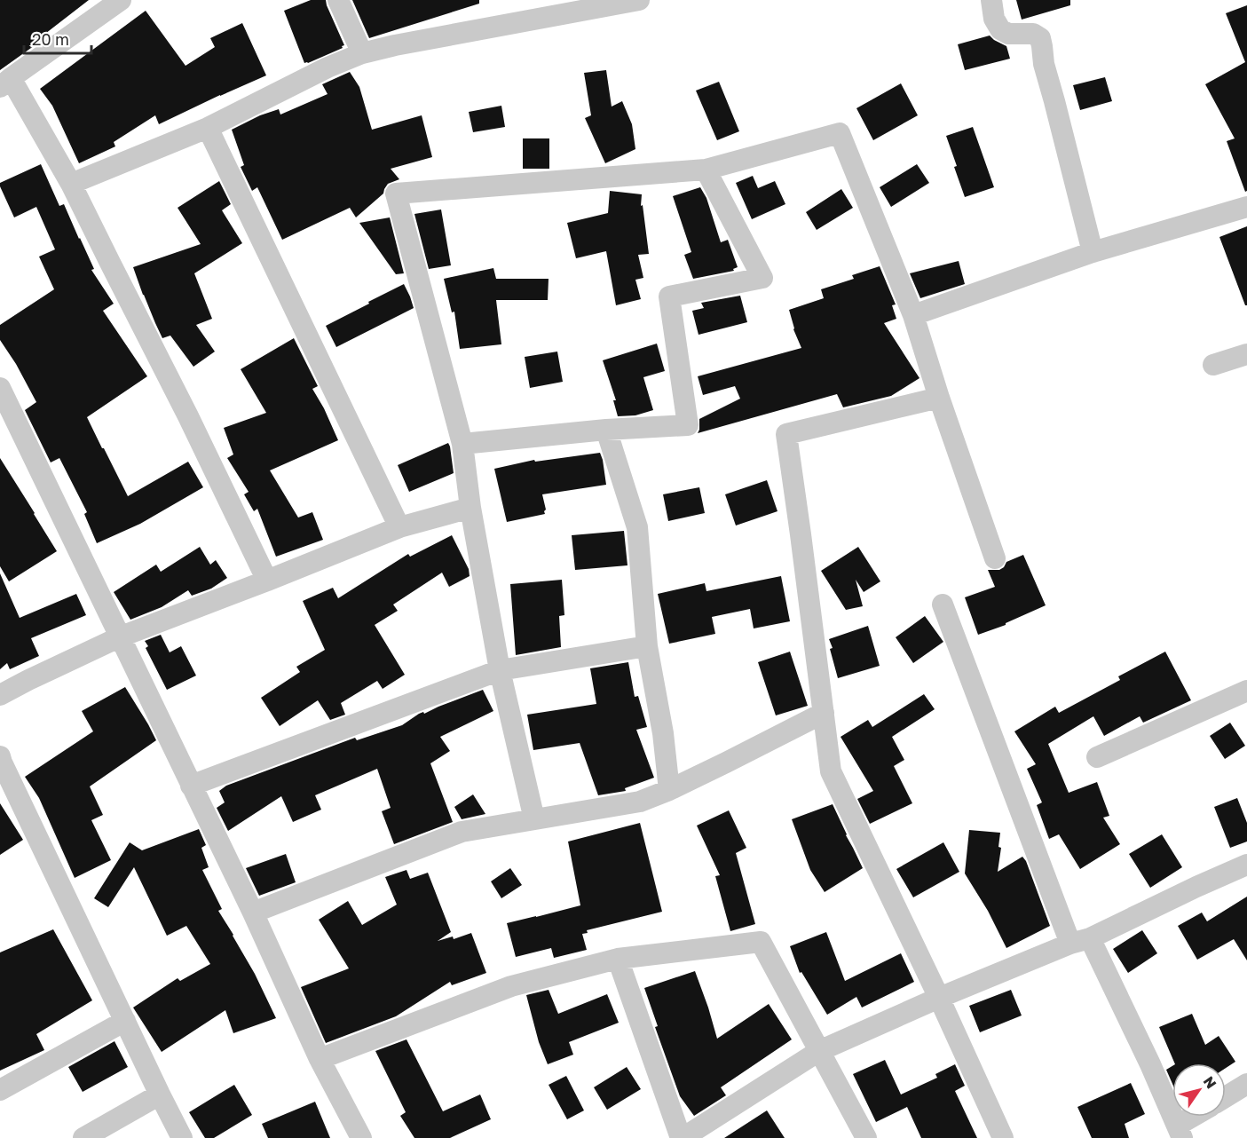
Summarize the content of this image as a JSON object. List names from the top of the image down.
{
  "scale_bar": "20 m",
  "north": "top right"
}
